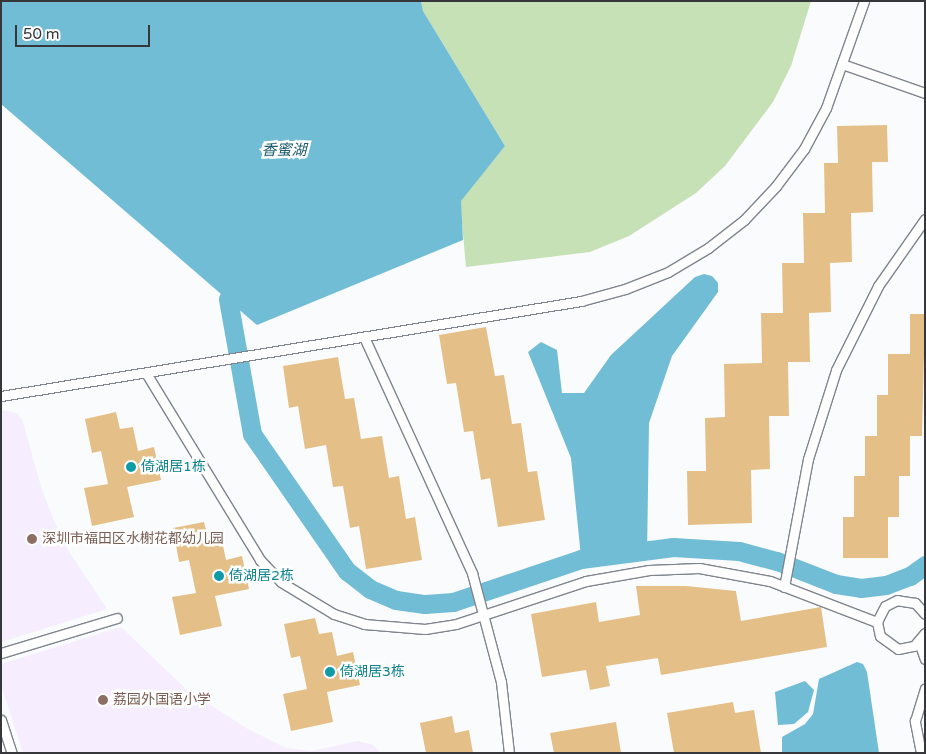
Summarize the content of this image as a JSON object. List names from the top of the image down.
{
  "water": ["香蜜湖"],
  "places": [
    "倚湖居1栋",
    "深圳市福田区水榭花都幼儿园",
    "倚湖居2栋",
    "倚湖居3栋",
    "荔园外国语小学"
  ],
  "scale_bar": "50 m"
}
